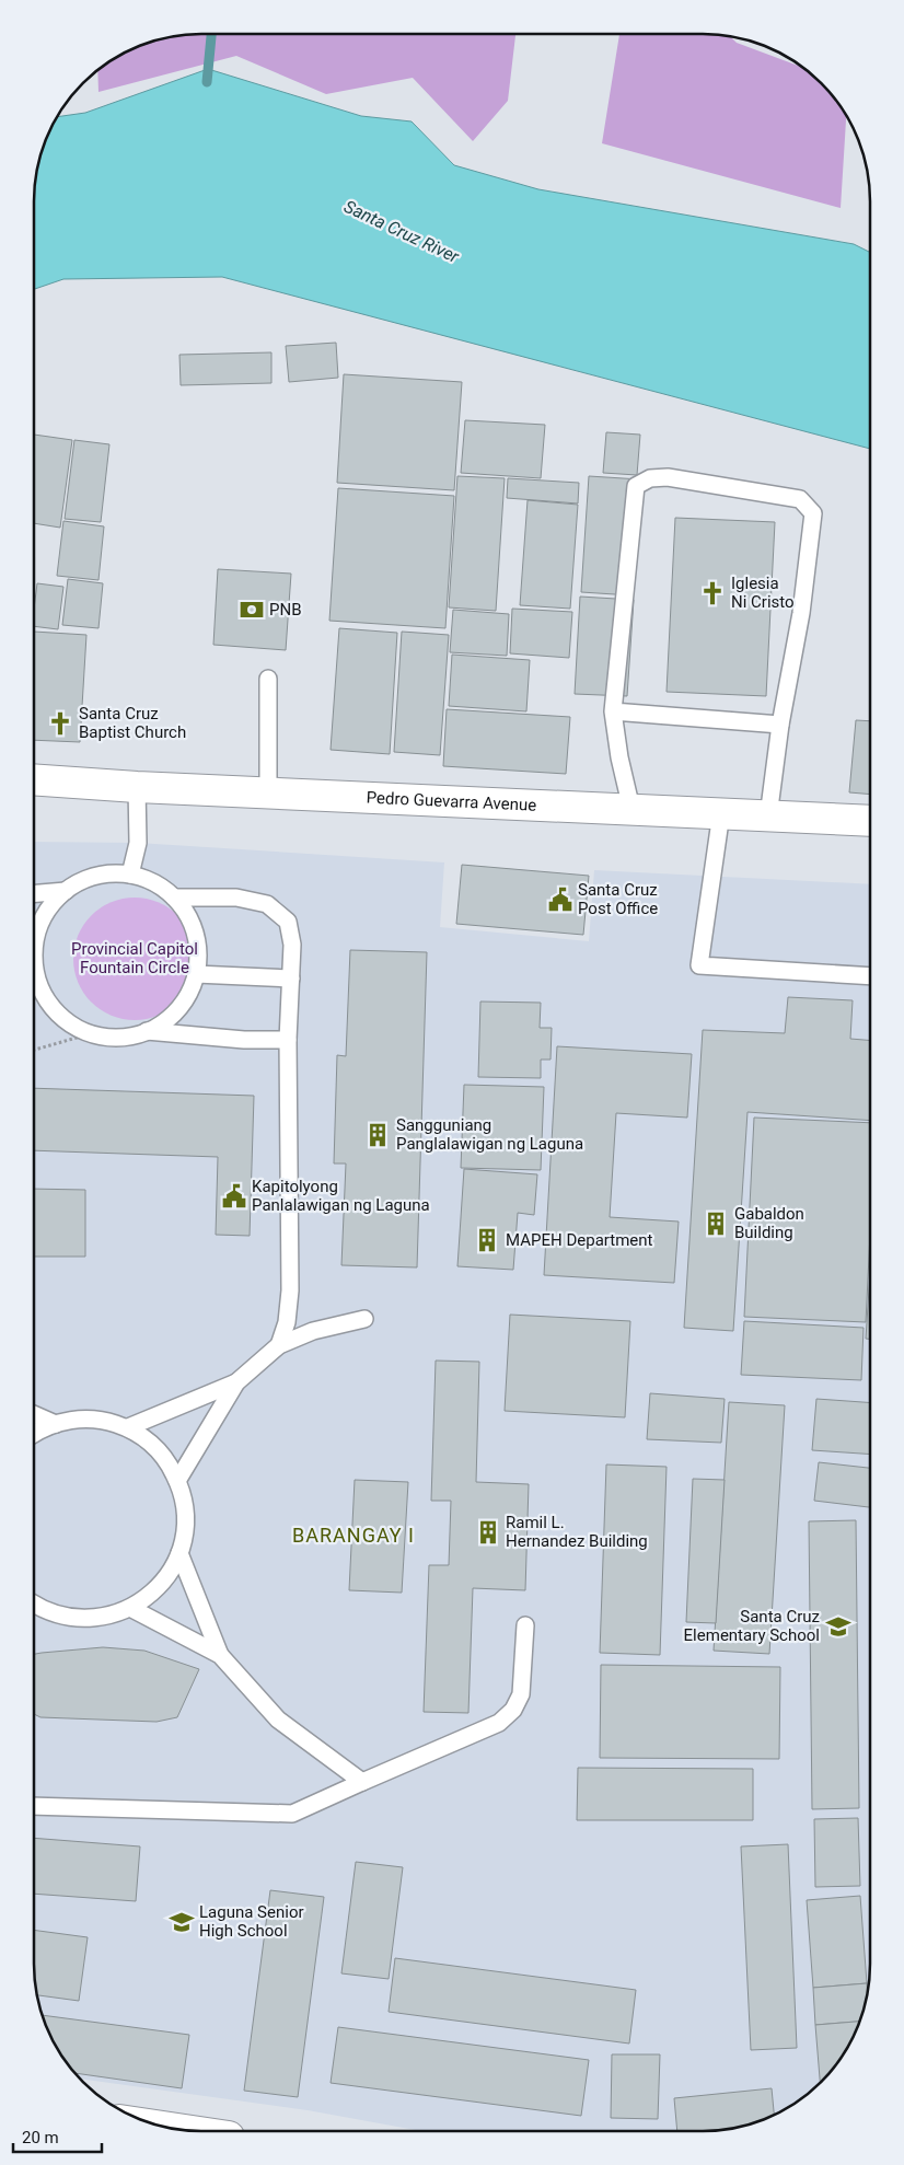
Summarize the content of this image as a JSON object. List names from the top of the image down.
{
  "streets": {
    "main road": ["Pedro Guevarra Avenue"]
  },
  "districts": ["BARANGAY I"],
  "water": ["Santa Cruz River"],
  "parks": ["Provincial Capitol Fountain Circle"],
  "places": {
    "church": ["Iglesia Ni Cristo", "Santa Cruz Baptist Church"],
    "bank": ["PNB"],
    "public building": ["Santa Cruz Post Office", "Kapitolyong Panlalawigan ng Laguna"],
    "building": [
      "Sangguniang Panglalawigan ng Laguna",
      "Gabaldon Building",
      "MAPEH Department",
      "Ramil L. Hernandez Building"
    ],
    "school or university": ["Santa Cruz Elementary School", "Laguna Senior High School"]
  },
  "scale_bar": "20 m"
}
